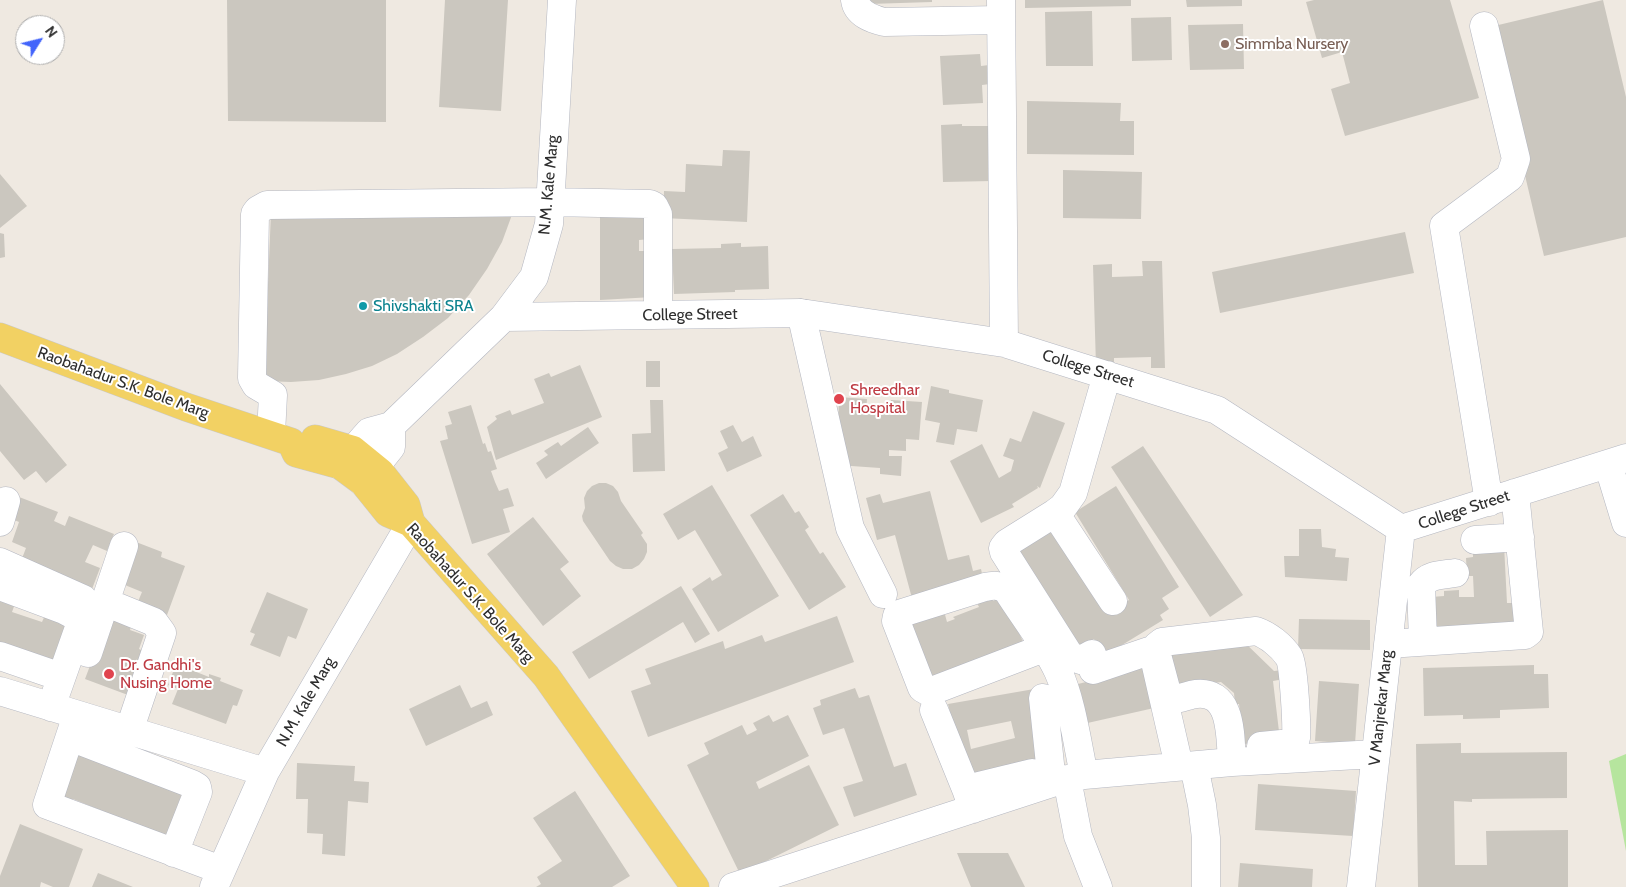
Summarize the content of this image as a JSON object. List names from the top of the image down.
{
  "streets": {
    "main road": ["Raobahadur S.K. Bole Marg"],
    "street": ["N.M. Kale Marg", "College Street", "V Manjrekar Marg"]
  },
  "crossings": [
    ["N.M. Kale Marg", "College Street"],
    ["N.M. Kale Marg", "Raobahadur S.K. Bole Marg"],
    ["College Street", "V Manjrekar Marg"]
  ],
  "places": [
    "Simmba Nursery",
    "Shivshakti SRA",
    "Shreedhar Hospital",
    "Dr. Gandhi's Nusing Home"
  ],
  "north": "top right"
}
